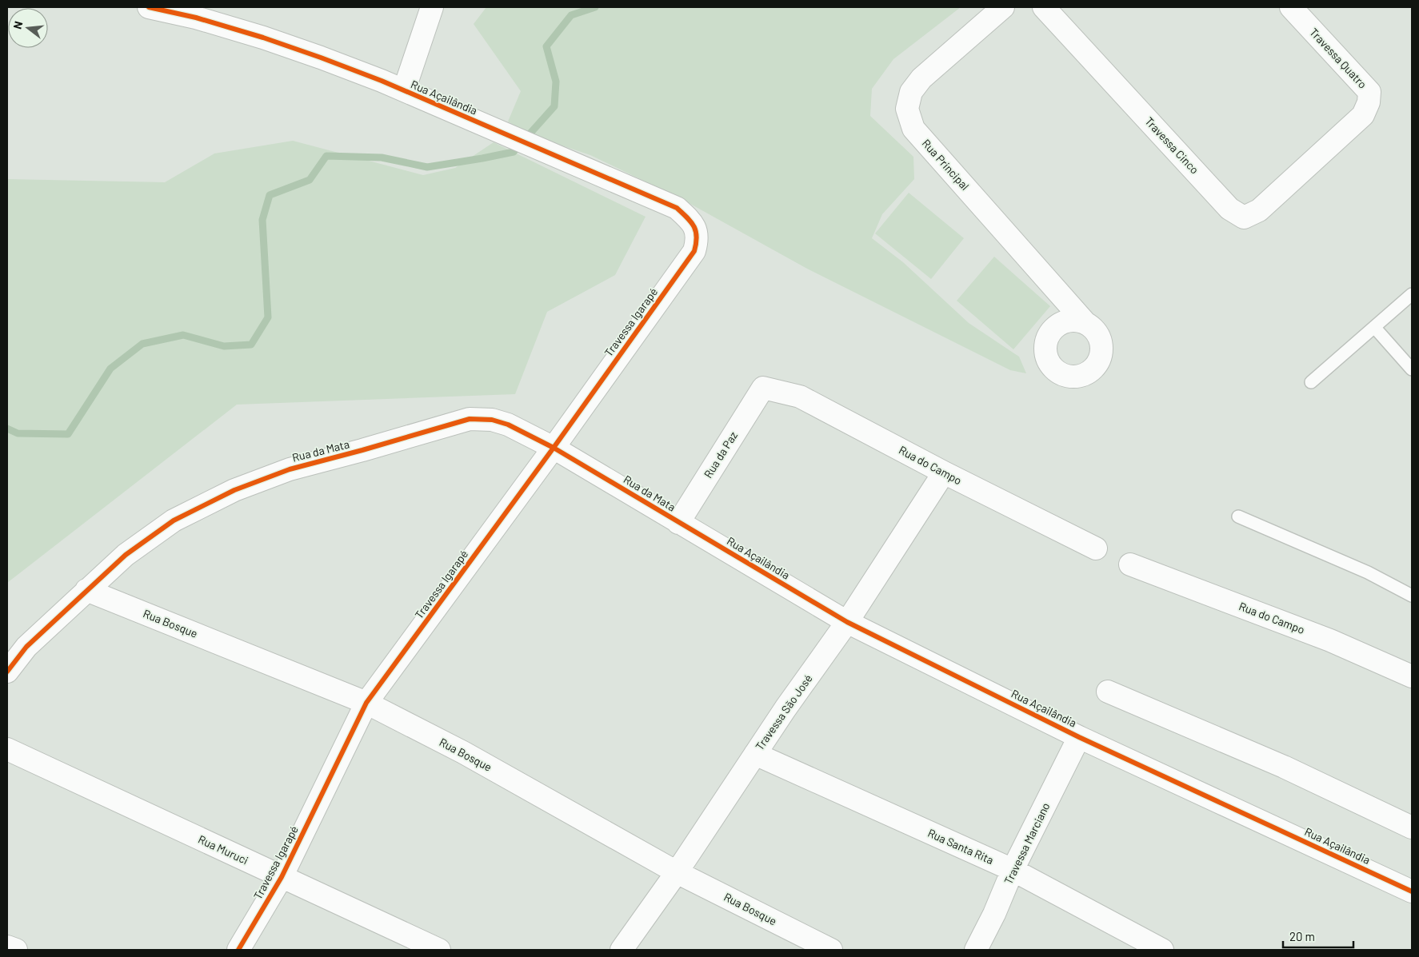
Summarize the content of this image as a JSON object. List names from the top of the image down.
{
  "streets": {
    "street": [
      "Travessa Quatro",
      "Rua Açailândia",
      "Travessa Cinco",
      "Rua Principal",
      "Travessa Igarapé",
      "Rua da Mata",
      "Rua da Paz",
      "Rua do Campo",
      "Rua Bosque",
      "Travessa São José",
      "Travessa Marciano",
      "Rua Santa Rita",
      "Rua Muruci"
    ]
  },
  "crossings": [
    ["Travessa Quatro", "Travessa Cinco"],
    ["Rua Açailândia", "Travessa Igarapé"],
    ["Rua Açailândia", "Rua da Mata"],
    ["Rua Açailândia", "Rua da Paz"],
    ["Rua Açailândia", "Travessa São José"],
    ["Rua Açailândia", "Travessa Marciano"],
    ["Travessa Igarapé", "Rua da Mata"],
    ["Travessa Igarapé", "Rua Bosque"],
    ["Travessa Igarapé", "Rua Muruci"],
    ["Rua da Mata", "Rua da Paz"],
    ["Rua da Mata", "Rua Bosque"],
    ["Rua da Paz", "Rua do Campo"],
    ["Rua do Campo", "Travessa São José"],
    ["Rua Bosque", "Travessa São José"],
    ["Travessa São José", "Rua Santa Rita"],
    ["Travessa Marciano", "Rua Santa Rita"]
  ],
  "scale_bar": "20 m",
  "north": "left"
}
